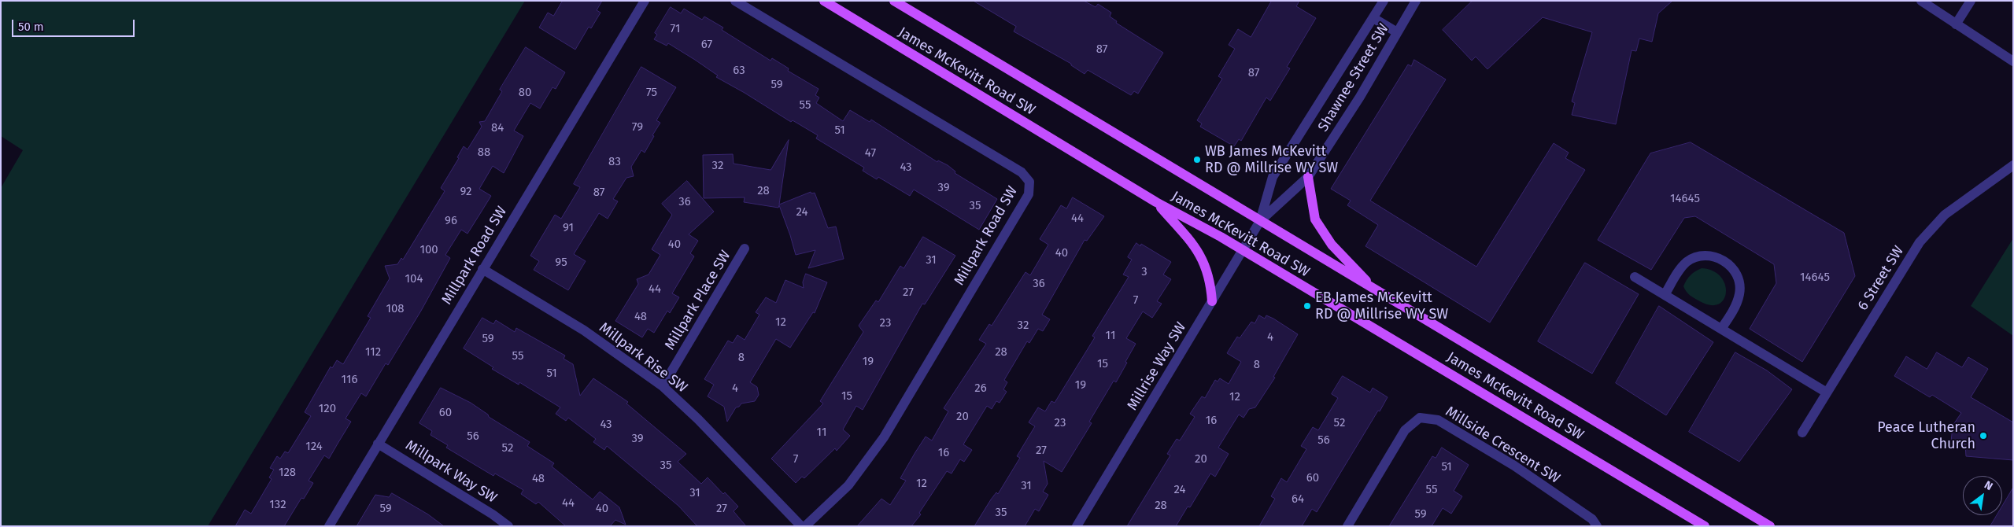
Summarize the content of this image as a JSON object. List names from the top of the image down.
{
  "streets": {
    "main road": ["James McKevitt Road SW"],
    "street": [
      "Shawnee Street SW",
      "Millpark Road SW",
      "6 Street SW",
      "Millpark Place SW",
      "Millpark Rise SW",
      "Millrise Way SW",
      "Millside Crescent SW",
      "Millpark Way SW"
    ]
  },
  "crossings": [
    ["James McKevitt Road SW", "Shawnee Street SW"],
    ["James McKevitt Road SW", "Millrise Way SW"],
    ["Shawnee Street SW", "Millrise Way SW"],
    ["Millpark Road SW", "Millpark Rise SW"],
    ["Millpark Road SW", "Millpark Way SW"],
    ["Millpark Place SW", "Millpark Rise SW"]
  ],
  "places": ["WB James McKevitt RD @ Millrise WY SW", "EB James McKevitt RD @ Millrise WY SW", "Peace Lutheran Church"],
  "house_numbers": [
    "71",
    "67",
    "87",
    "63",
    "87",
    "59",
    "80",
    "75",
    "55",
    "79",
    "84",
    "51",
    "88",
    "47",
    "83",
    "32",
    "43",
    "39",
    "28",
    "92",
    "87",
    "14645",
    "36",
    "35",
    "24",
    "44",
    "96",
    "91",
    "40",
    "100",
    "40",
    "31",
    "95",
    "3",
    "14645",
    "104",
    "36",
    "44",
    "27",
    "7",
    "108",
    "48",
    "12",
    "23",
    "32",
    "11",
    "4",
    "59",
    "112",
    "28",
    "55",
    "8",
    "19",
    "15",
    "8",
    "51",
    "116",
    "19",
    "4",
    "26",
    "15",
    "12",
    "120",
    "60",
    "20",
    "16",
    "23",
    "52",
    "43",
    "11",
    "56",
    "39",
    "56",
    "124",
    "52",
    "27",
    "16",
    "7",
    "20",
    "35",
    "51",
    "128",
    "60",
    "48",
    "12",
    "31",
    "24",
    "55",
    "31",
    "64",
    "44",
    "132",
    "28",
    "59",
    "40",
    "27",
    "35",
    "59"
  ],
  "scale_bar": "50 m",
  "north": "top right"
}
